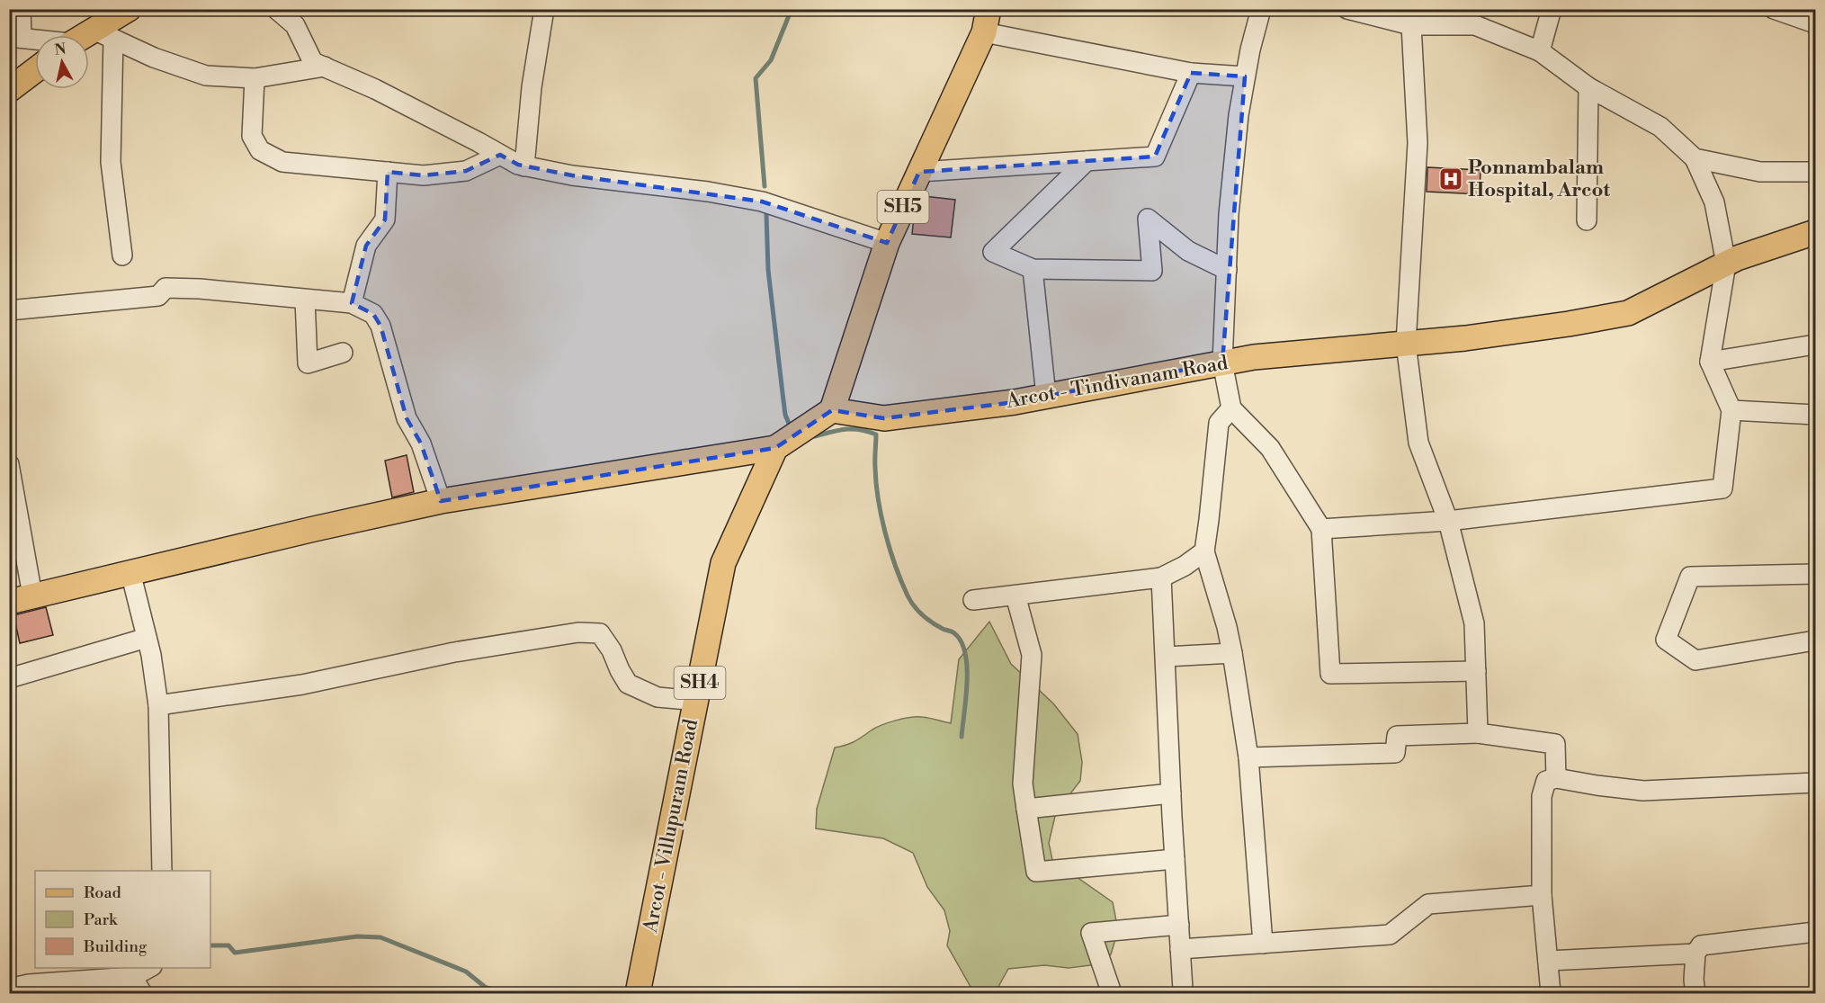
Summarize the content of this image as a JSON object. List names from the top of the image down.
{
  "streets": {
    "main road": [
      "SH5",
      "Arcot - Tindivanam Road",
      "SH4",
      "Arcot - Villupuram Road"
    ]
  },
  "crossings": [
    ["SH5", "Arcot - Tindivanam Road"]
  ],
  "places": {
    "hospital": ["Ponnambalam Hospital, Arcot"]
  },
  "legend": ["Road", "Park", "Building"],
  "north": "top"
}
